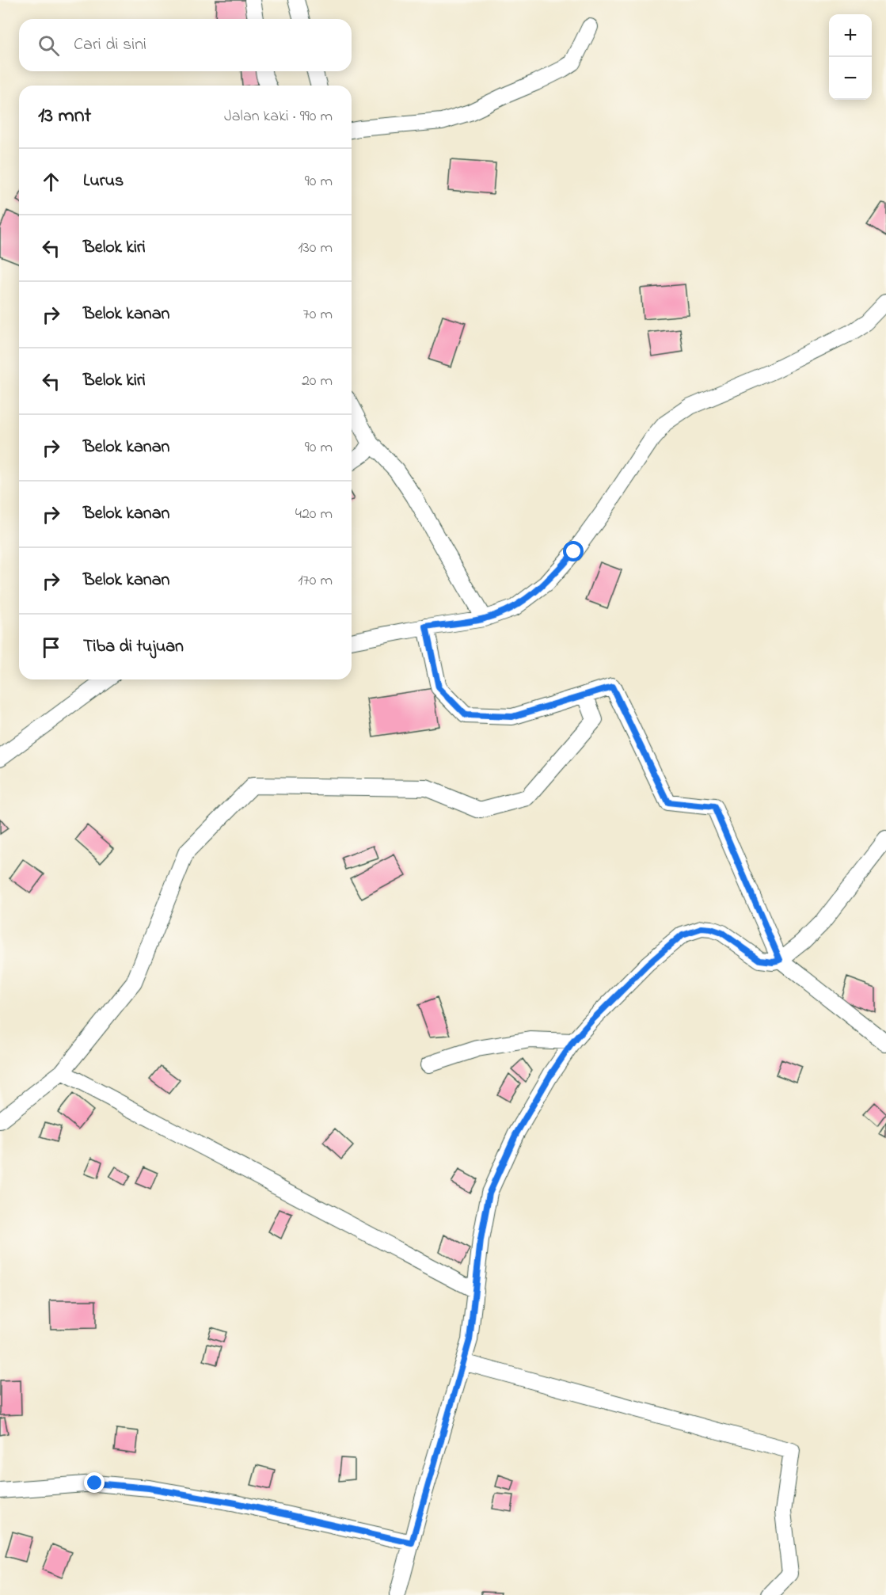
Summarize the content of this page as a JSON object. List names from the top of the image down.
{
  "page": {
    "map_buttons": ["+", "−"],
    "search": "Cari di sini",
    "heading": ["13 mnt", "Jalan kaki · 990 m"],
    "list": [
      ["Lurus", "90 m"],
      ["Belok kiri", "130 m"],
      ["Belok kanan", "70 m"],
      ["Belok kiri", "20 m"],
      ["Belok kanan", "90 m"],
      ["Belok kanan", "420 m"],
      ["Belok kanan", "170 m"],
      "Tiba di tujuan"
    ]
  }
}
